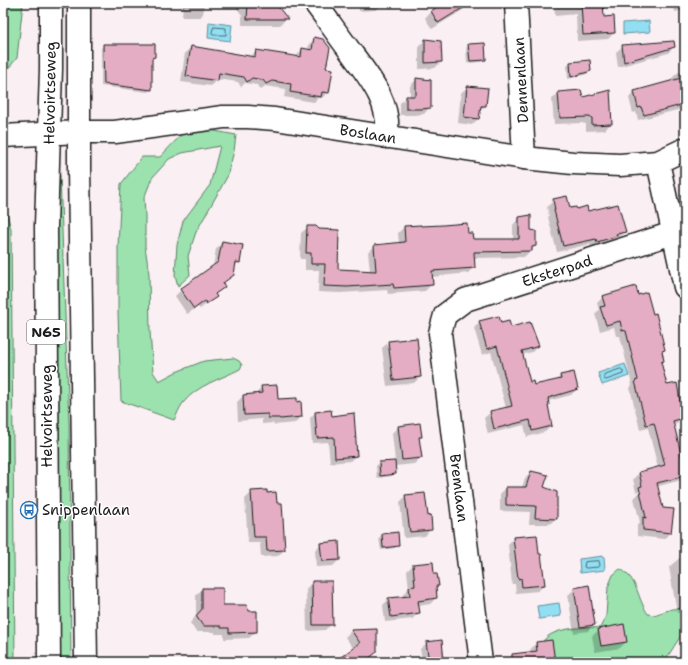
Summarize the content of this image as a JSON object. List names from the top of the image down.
{
  "streets": {
    "main road": [
      "Dennenlaan",
      "Helvoirtseweg",
      "Boslaan",
      "Eksterpad",
      "N65",
      "Bremlaan"
    ]
  },
  "crossings": [
    ["Dennenlaan", "Boslaan"],
    ["Helvoirtseweg", "Boslaan"],
    ["Eksterpad", "Bremlaan"]
  ],
  "places": {
    "bus stop": ["Snippenlaan"]
  }
}
